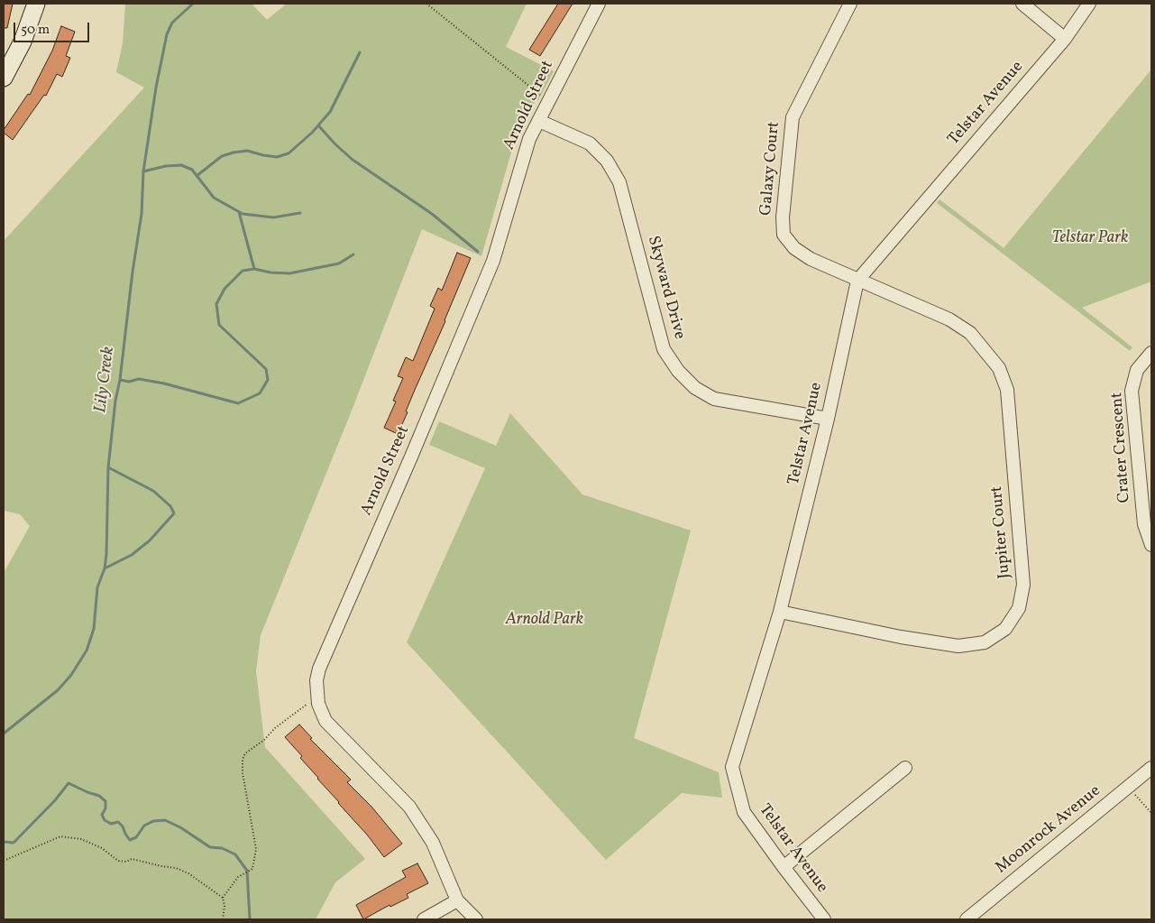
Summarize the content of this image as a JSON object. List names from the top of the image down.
{
  "streets": {
    "street": [
      "Telstar Avenue",
      "Arnold Street",
      "Galaxy Court",
      "Skyward Drive",
      "Crater Crescent",
      "Jupiter Court",
      "Moonrock Avenue"
    ]
  },
  "crossings": [
    ["Telstar Avenue", "Galaxy Court"],
    ["Telstar Avenue", "Skyward Drive"],
    ["Telstar Avenue", "Jupiter Court"],
    ["Arnold Street", "Skyward Drive"],
    ["Galaxy Court", "Jupiter Court"]
  ],
  "water": ["Lily Creek"],
  "parks": ["Telstar Park", "Arnold Park"],
  "scale_bar": "50 m"
}
